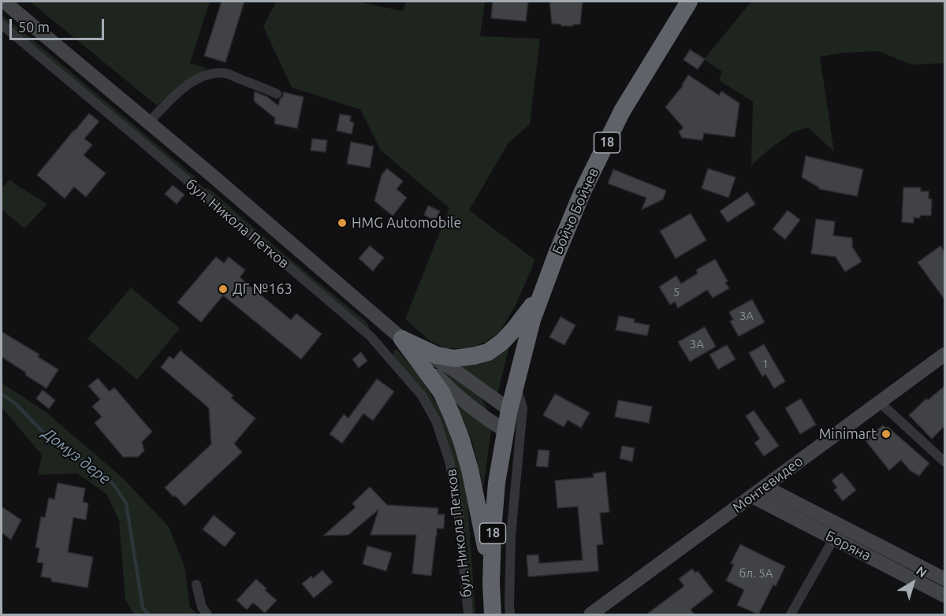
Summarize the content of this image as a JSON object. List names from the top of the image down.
{
  "streets": {
    "highway": ["18", "Бойчо Бойчев", "бул. Никола Петков"],
    "street": ["Монтевидео", "Боряна"]
  },
  "crossings": [
    ["Бойчо Бойчев", "бул. Никола Петков"],
    ["Монтевидео", "Боряна"]
  ],
  "water": ["Домуз дере"],
  "places": ["HMG Automobile", "ДГ №163", "Minimart"],
  "house_numbers": [
    "5",
    "3А",
    "3А",
    "1",
    "бл. 5А"
  ],
  "scale_bar": "50 m",
  "north": "top right"
}
